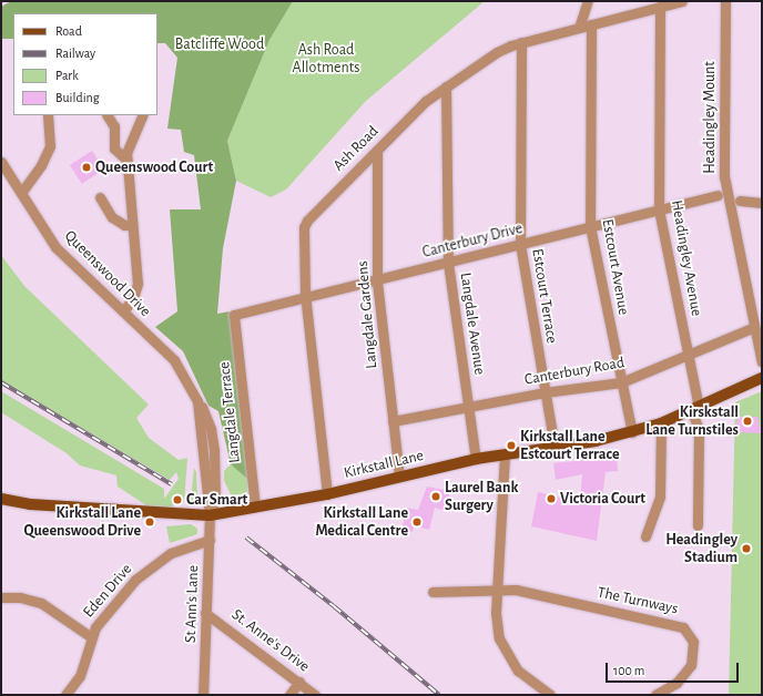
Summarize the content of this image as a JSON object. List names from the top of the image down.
{
  "streets": {
    "main road": ["Kirkstall Lane"],
    "street": [
      "Headingley Mount",
      "Ash Road",
      "Canterbury Drive",
      "Headingley Avenue",
      "Estcourt Avenue",
      "Queenswood Drive",
      "Estcourt Terrace",
      "Langdale Gardens",
      "Langdale Avenue",
      "Canterbury Road",
      "Langdale Terrace",
      "Eden Drive",
      "The Turnways",
      "St Ann's Lane",
      "St. Anne's Drive"
    ]
  },
  "crossings": [
    ["Headingley Mount", "Canterbury Road"],
    ["Ash Road", "Canterbury Drive"],
    ["Ash Road", "Headingley Avenue"],
    ["Ash Road", "Estcourt Avenue"],
    ["Ash Road", "Estcourt Terrace"],
    ["Ash Road", "Langdale Gardens"],
    ["Ash Road", "Langdale Avenue"],
    ["Ash Road", "Kirkstall Lane"],
    ["Canterbury Drive", "Headingley Avenue"],
    ["Canterbury Drive", "Estcourt Avenue"],
    ["Canterbury Drive", "Estcourt Terrace"],
    ["Canterbury Drive", "Langdale Gardens"],
    ["Canterbury Drive", "Langdale Avenue"],
    ["Canterbury Drive", "Langdale Terrace"],
    ["Headingley Avenue", "Canterbury Road"],
    ["Headingley Avenue", "Kirkstall Lane"],
    ["Estcourt Avenue", "Canterbury Road"],
    ["Estcourt Avenue", "Kirkstall Lane"],
    ["Queenswood Drive", "Kirkstall Lane"],
    ["Queenswood Drive", "St Ann's Lane"],
    ["Estcourt Terrace", "Canterbury Road"],
    ["Estcourt Terrace", "Kirkstall Lane"],
    ["Langdale Gardens", "Canterbury Road"],
    ["Langdale Gardens", "Kirkstall Lane"],
    ["Langdale Avenue", "Canterbury Road"],
    ["Langdale Avenue", "Kirkstall Lane"],
    ["Langdale Terrace", "Kirkstall Lane"],
    ["Kirkstall Lane", "St Ann's Lane"],
    ["Eden Drive", "St Ann's Lane"],
    ["St Ann's Lane", "St. Anne's Drive"]
  ],
  "parks": ["Batcliffe Wood", "Ash Road Allotments"],
  "places": [
    "Queenswood Court",
    "Kirskstall Lane Turnstiles",
    "Kirkstall Lane Estcourt Terrace",
    "Laurel Bank Surgery",
    "Victoria Court",
    "Car Smart",
    "Kirkstall Lane Queenswood Drive",
    "Kirkstall Lane Medical Centre",
    "Headingley Stadium"
  ],
  "legend": [
    "Road",
    "Railway",
    "Park",
    "Building"
  ],
  "scale_bar": "100 m"
}
